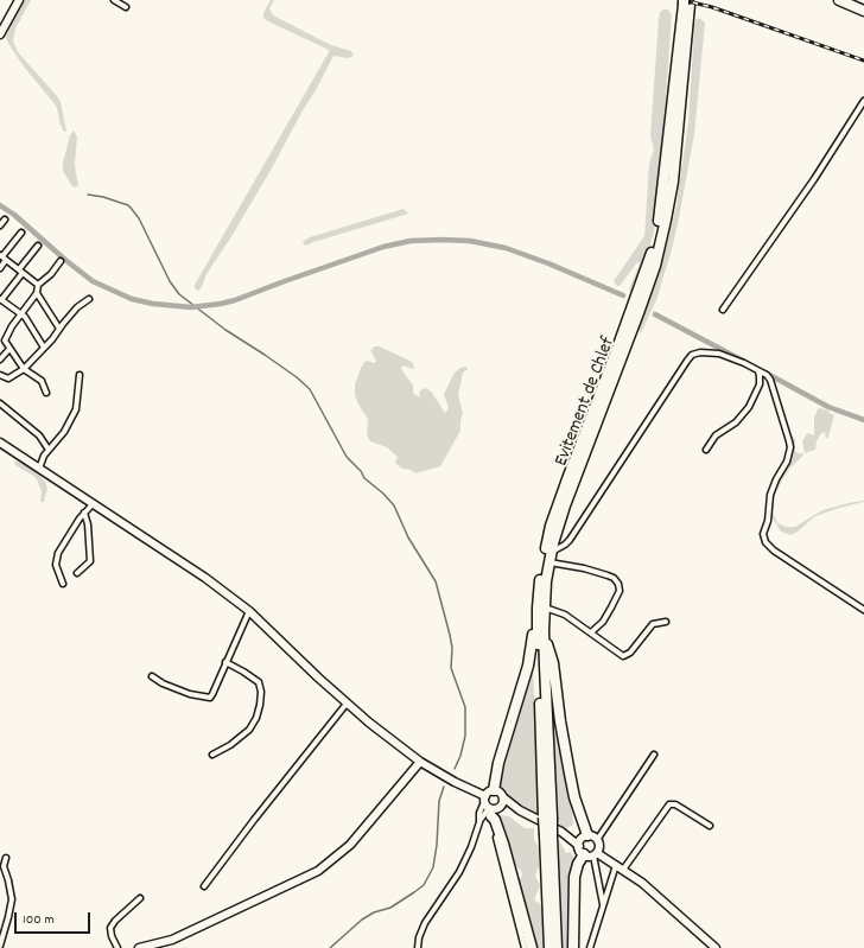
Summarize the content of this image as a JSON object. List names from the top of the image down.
{
  "streets": {
    "highway": ["Evitement de Chlef"]
  },
  "scale_bar": "100 m"
}
